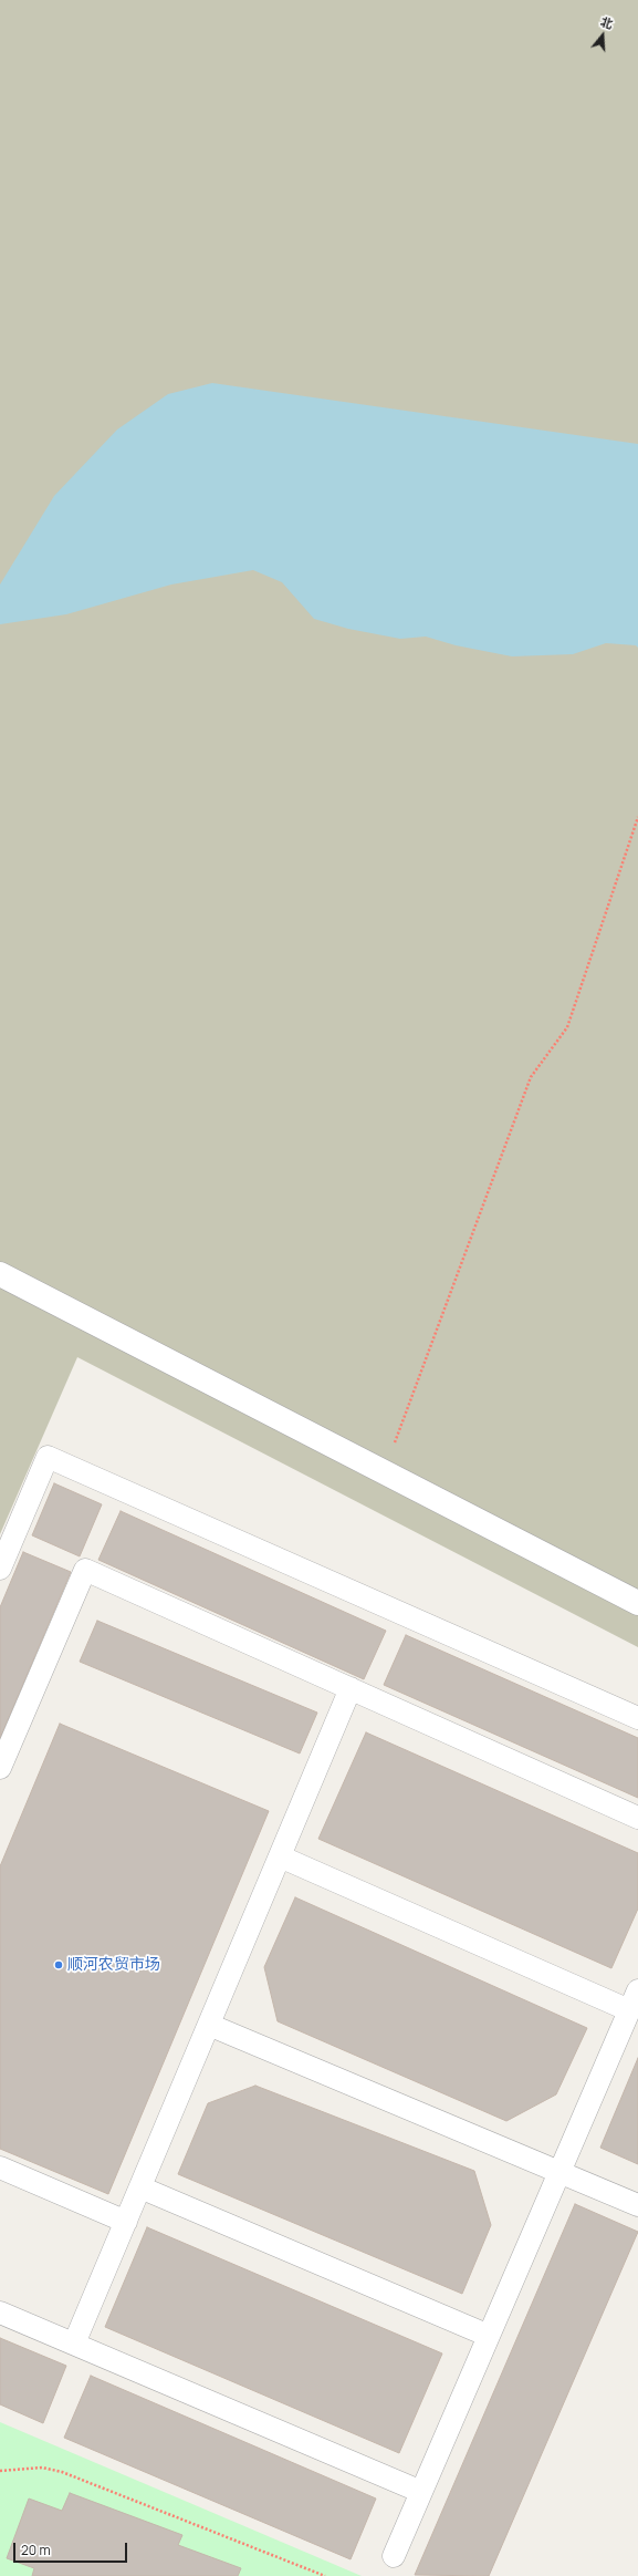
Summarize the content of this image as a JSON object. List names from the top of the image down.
{
  "places": ["顺河农贸市场"],
  "scale_bar": "20 m",
  "north": "top"
}
